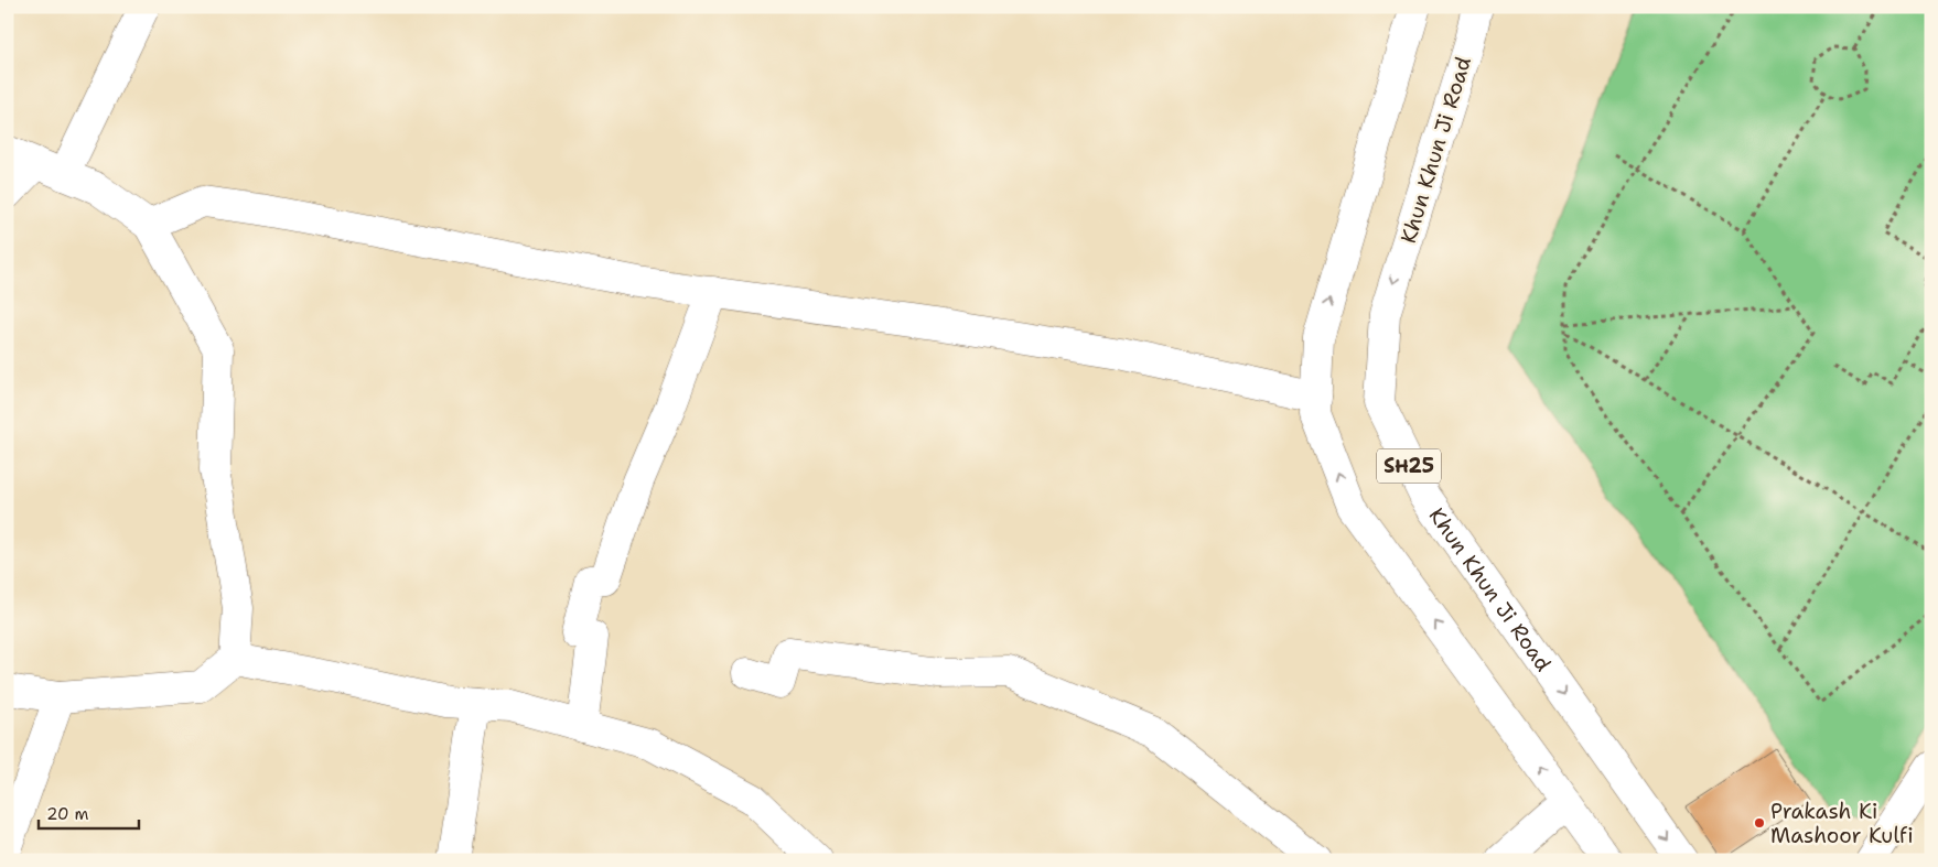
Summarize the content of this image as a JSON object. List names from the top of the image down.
{
  "streets": {
    "street": ["Khun Khun Ji Road", "SH25"]
  },
  "places": ["Prakash Ki Mashoor Kulfi"],
  "scale_bar": "20 m"
}
